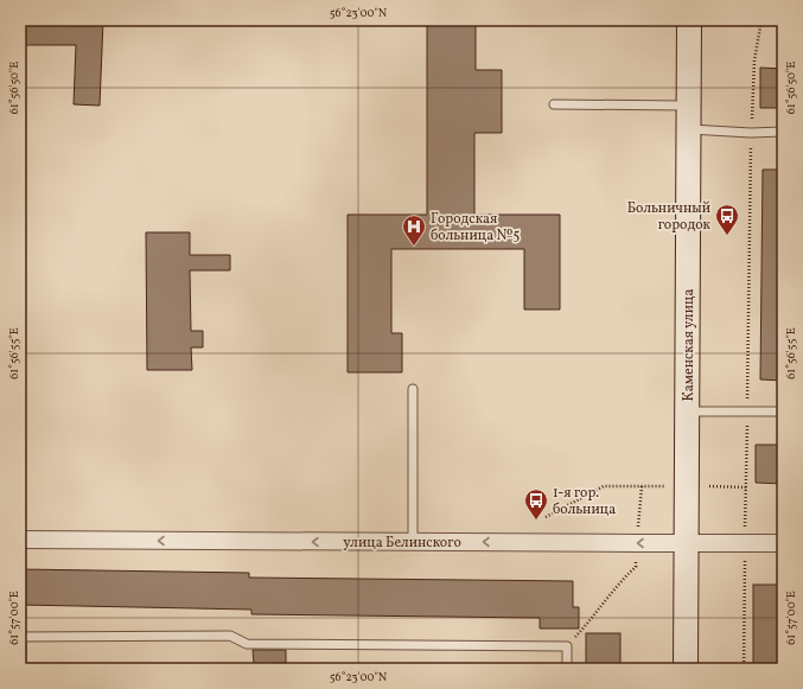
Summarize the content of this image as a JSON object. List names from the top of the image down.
{
  "streets": {
    "street": ["Каменская улица", "улица Белинского"]
  },
  "crossings": [
    ["Каменская улица", "улица Белинского"]
  ],
  "one_way": ["улица Белинского"],
  "places": {
    "bus stop": ["Больничный городок", "1-я гор. больница"],
    "hospital": ["Городская больница №5"]
  },
  "coordinates": [
    "56°23'00\"N",
    "61°56'50\"E",
    "61°56'55\"E",
    "61°57'00\"E"
  ]
}
